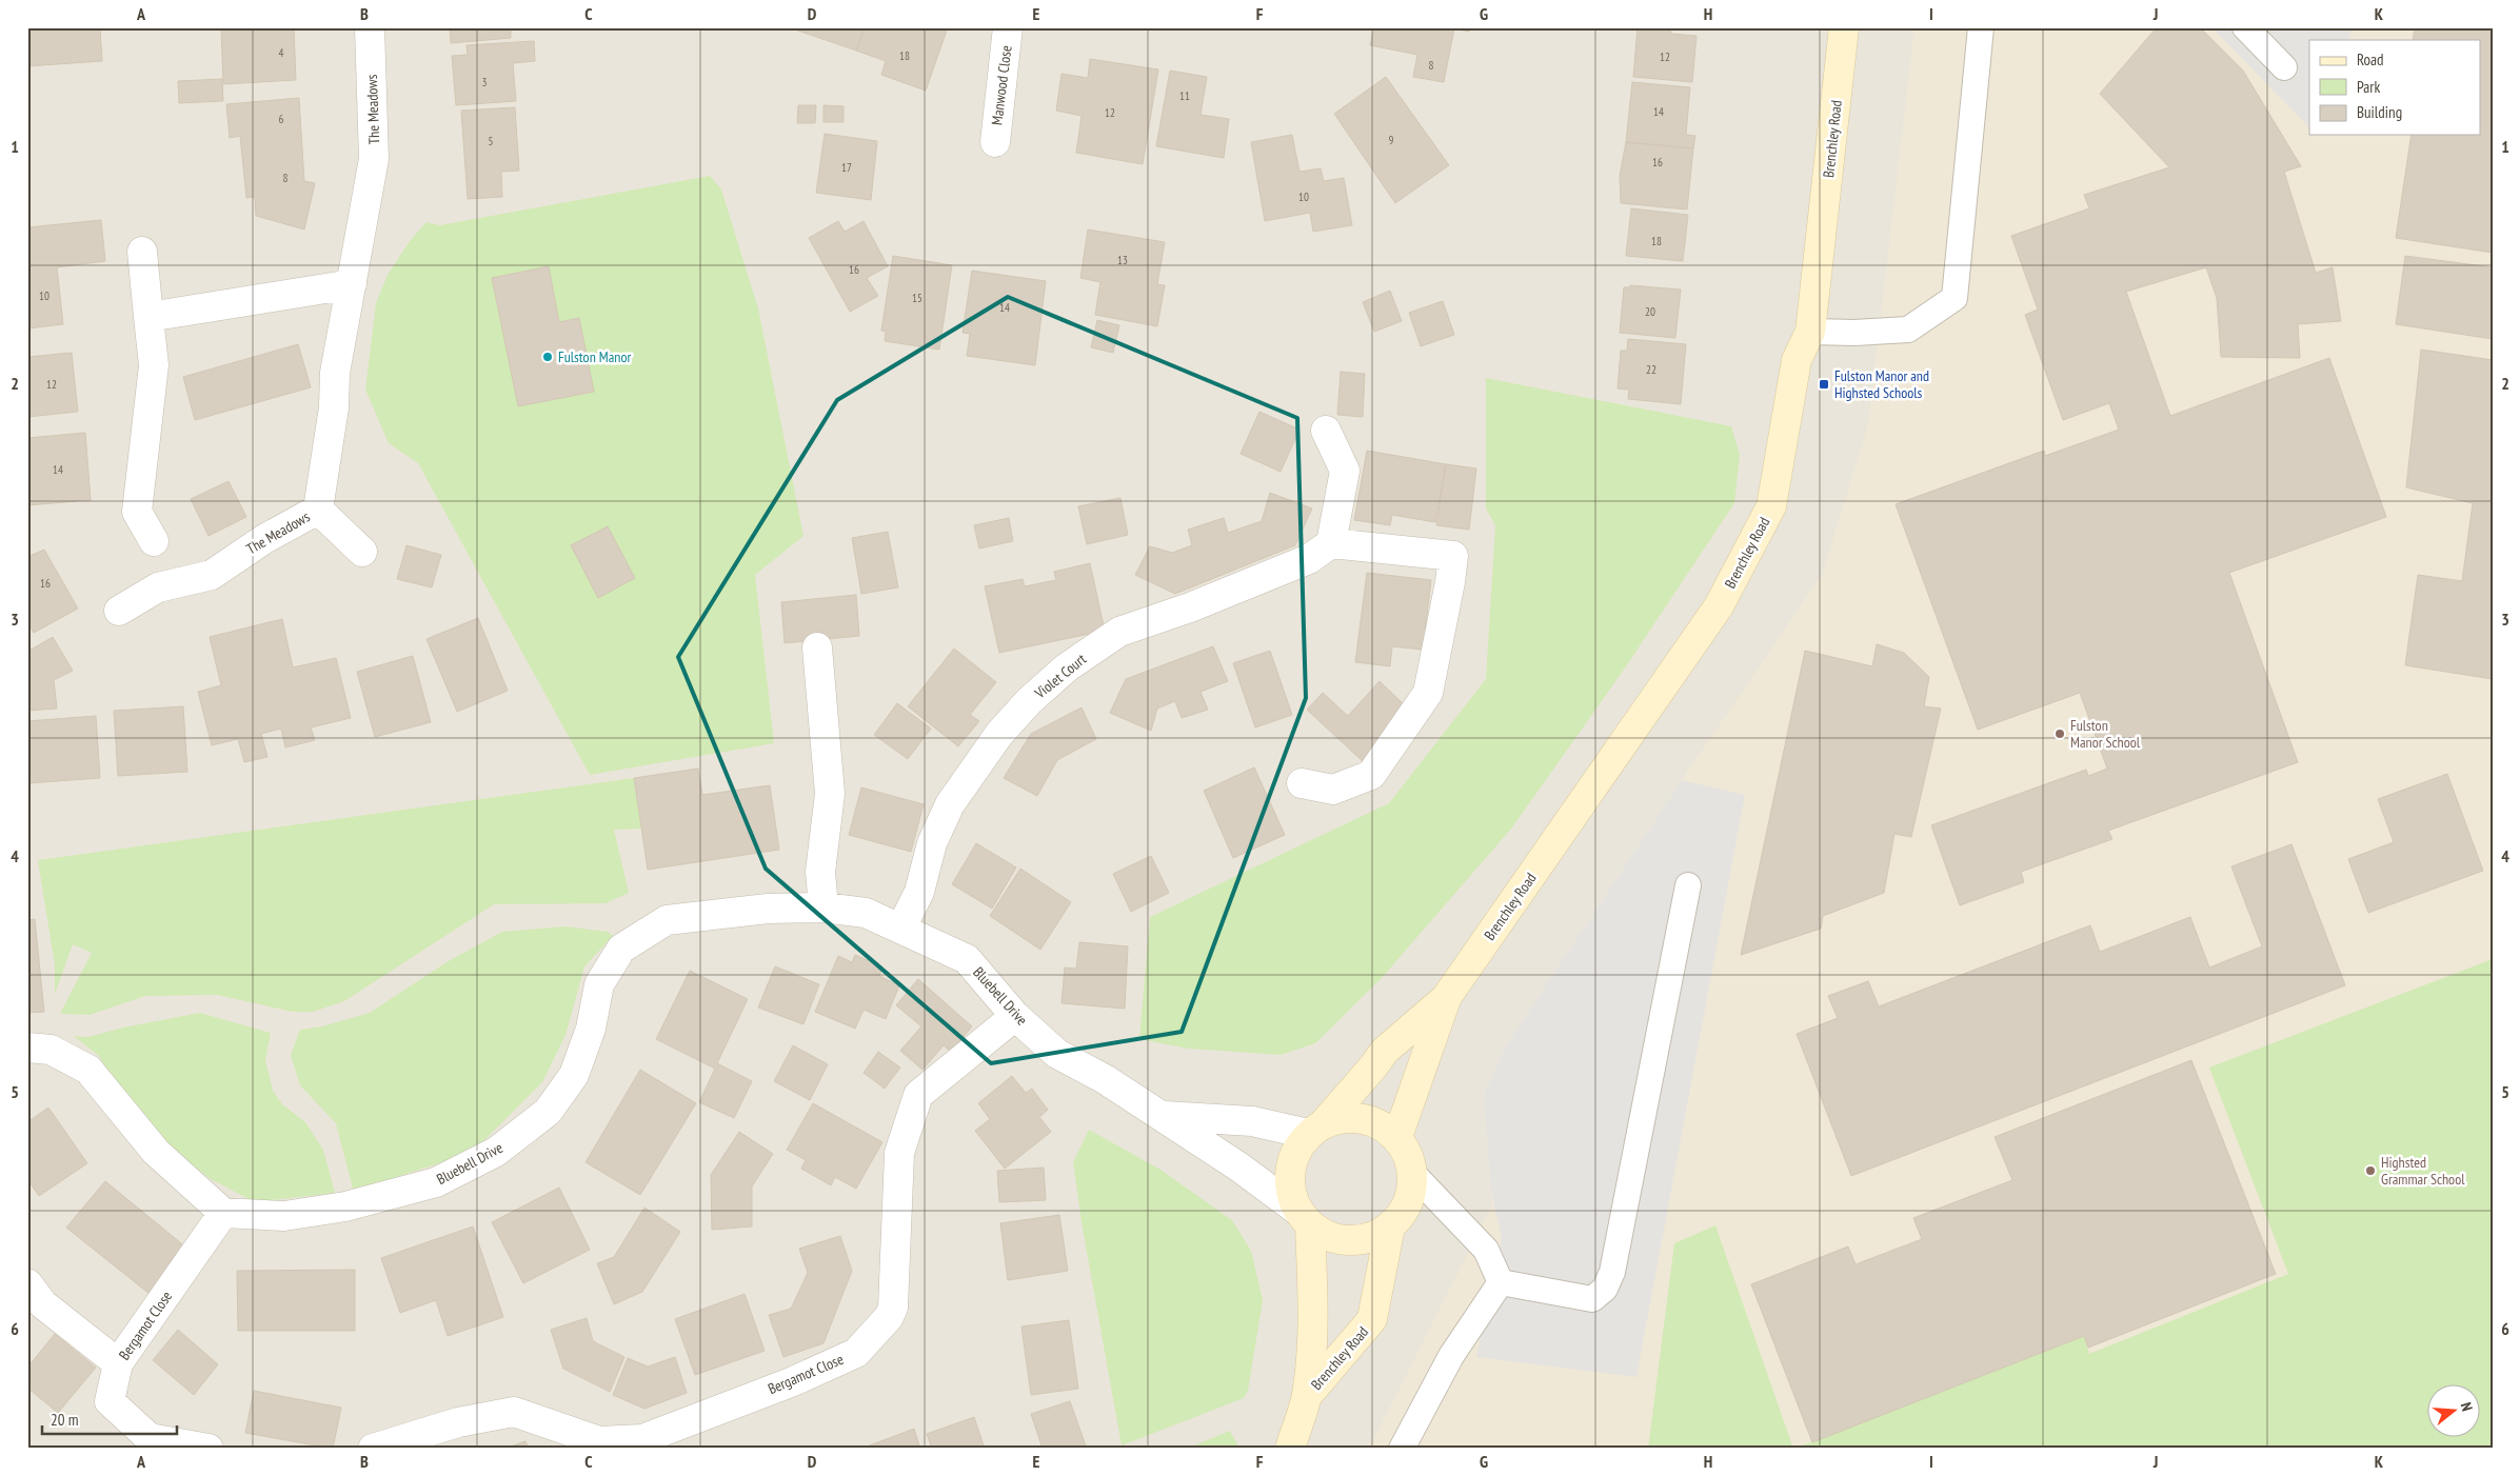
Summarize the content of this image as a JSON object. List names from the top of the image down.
{
  "streets": {
    "street": [
      "Manwood Close",
      "The Meadows",
      "Brenchley Road",
      "Violet Court",
      "Bluebell Drive",
      "Bergamot Close"
    ]
  },
  "crossings": [
    ["Brenchley Road", "Bluebell Drive"],
    ["Violet Court", "Bluebell Drive"],
    ["Bluebell Drive", "Bergamot Close"]
  ],
  "places": {
    "other": ["Fulston Manor", "Fulston Manor School", "Highsted Grammar School"],
    "transit": ["Fulston Manor and Highsted Schools"]
  },
  "house_numbers": [
    "4",
    "18",
    "12",
    "8",
    "3",
    "11",
    "14",
    "12",
    "6",
    "9",
    "5",
    "16",
    "17",
    "8",
    "10",
    "18",
    "13",
    "16",
    "10",
    "15",
    "14",
    "20",
    "22",
    "12",
    "14",
    "16"
  ],
  "legend": ["Road", "Park", "Building"],
  "scale_bar": "20 m",
  "north": "right",
  "grid": {
    "columns": [
      "A",
      "B",
      "C",
      "D",
      "E",
      "F",
      "G",
      "H",
      "I",
      "J",
      "K"
    ],
    "rows": [
      "1",
      "2",
      "3",
      "4",
      "5",
      "6"
    ]
  }
}
